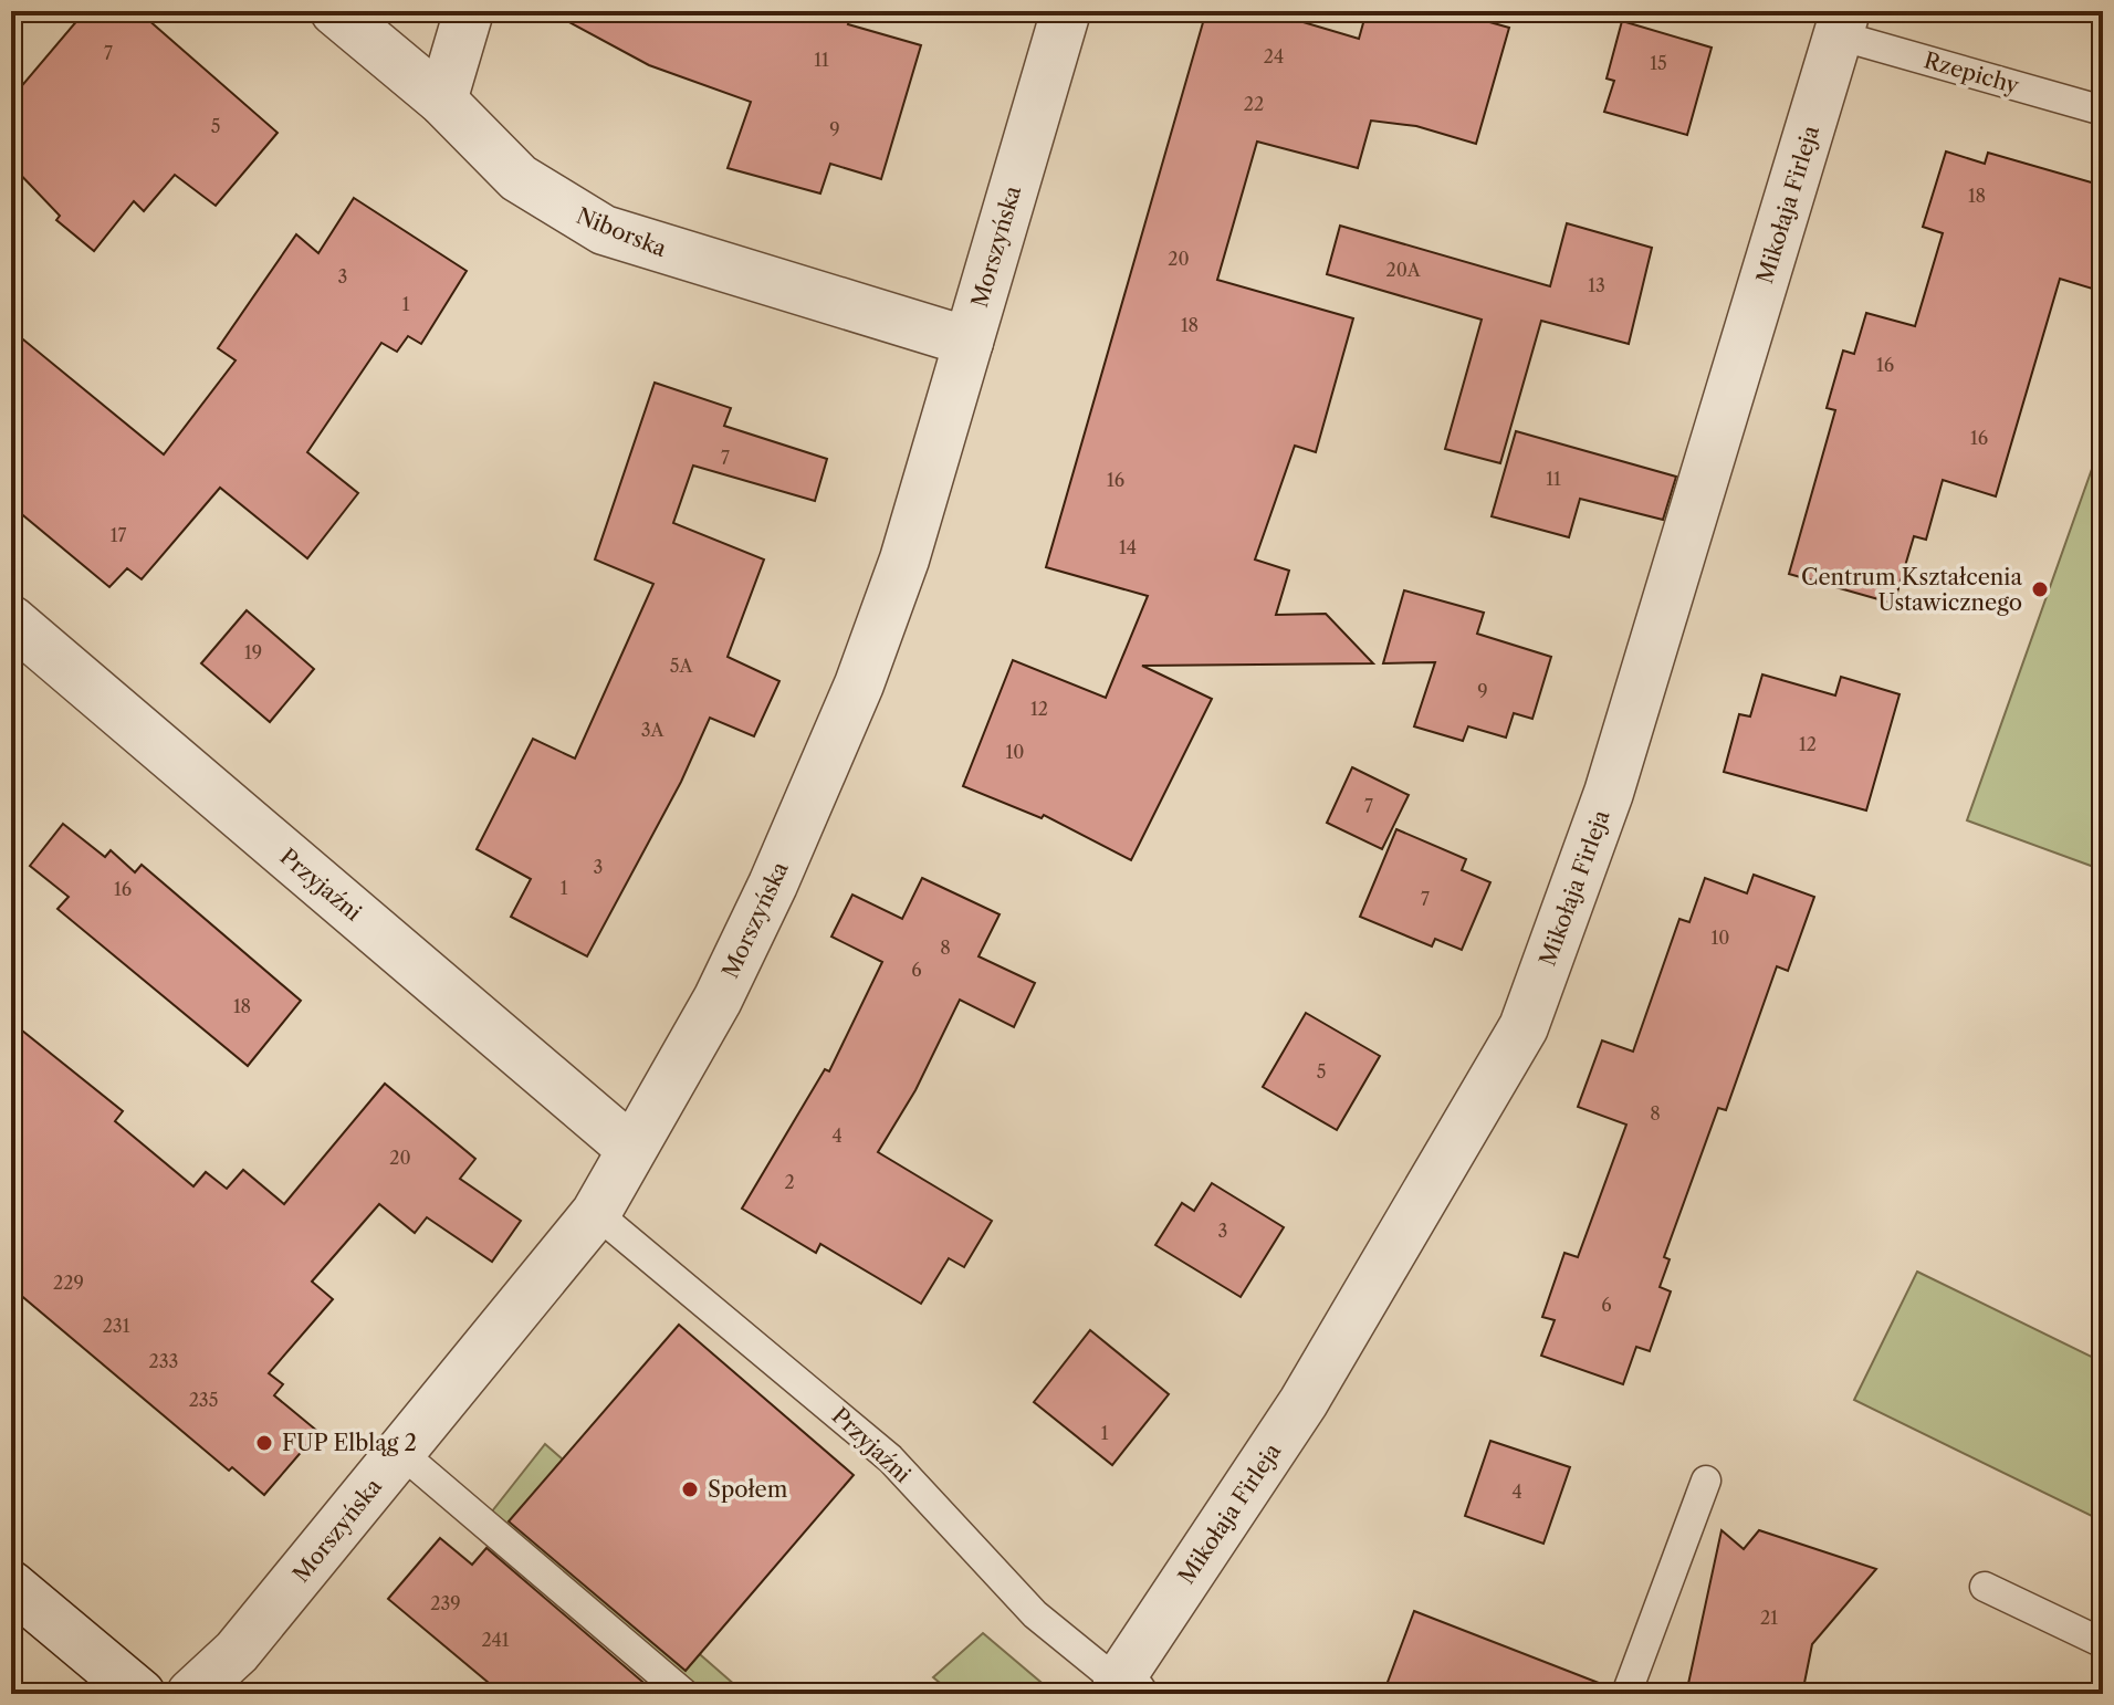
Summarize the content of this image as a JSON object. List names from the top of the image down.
{
  "streets": {
    "street": [
      "Mikołaja Firleja",
      "Niborska",
      "Morszyńska",
      "Przyjaźni"
    ],
    "lane": ["Rzepichy"]
  },
  "crossings": [
    ["Rzepichy", "Mikołaja Firleja"],
    ["Mikołaja Firleja", "Przyjaźni"],
    ["Niborska", "Morszyńska"],
    ["Morszyńska", "Przyjaźni"]
  ],
  "places": ["Centrum Kształcenia Ustawicznego", "FUP Elbląg 2", "Społem"],
  "house_numbers": [
    "7",
    "24",
    "11",
    "15",
    "22",
    "5",
    "9",
    "18",
    "20",
    "20A",
    "3",
    "13",
    "1",
    "18",
    "16",
    "16",
    "7",
    "11",
    "16",
    "17",
    "14",
    "19",
    "5A",
    "9",
    "12",
    "3A",
    "12",
    "10",
    "7",
    "3",
    "1",
    "16",
    "7",
    "10",
    "8",
    "6",
    "18",
    "5",
    "8",
    "4",
    "20",
    "2",
    "3",
    "229",
    "6",
    "231",
    "233",
    "235",
    "1",
    "4",
    "239",
    "21",
    "241"
  ]
}
